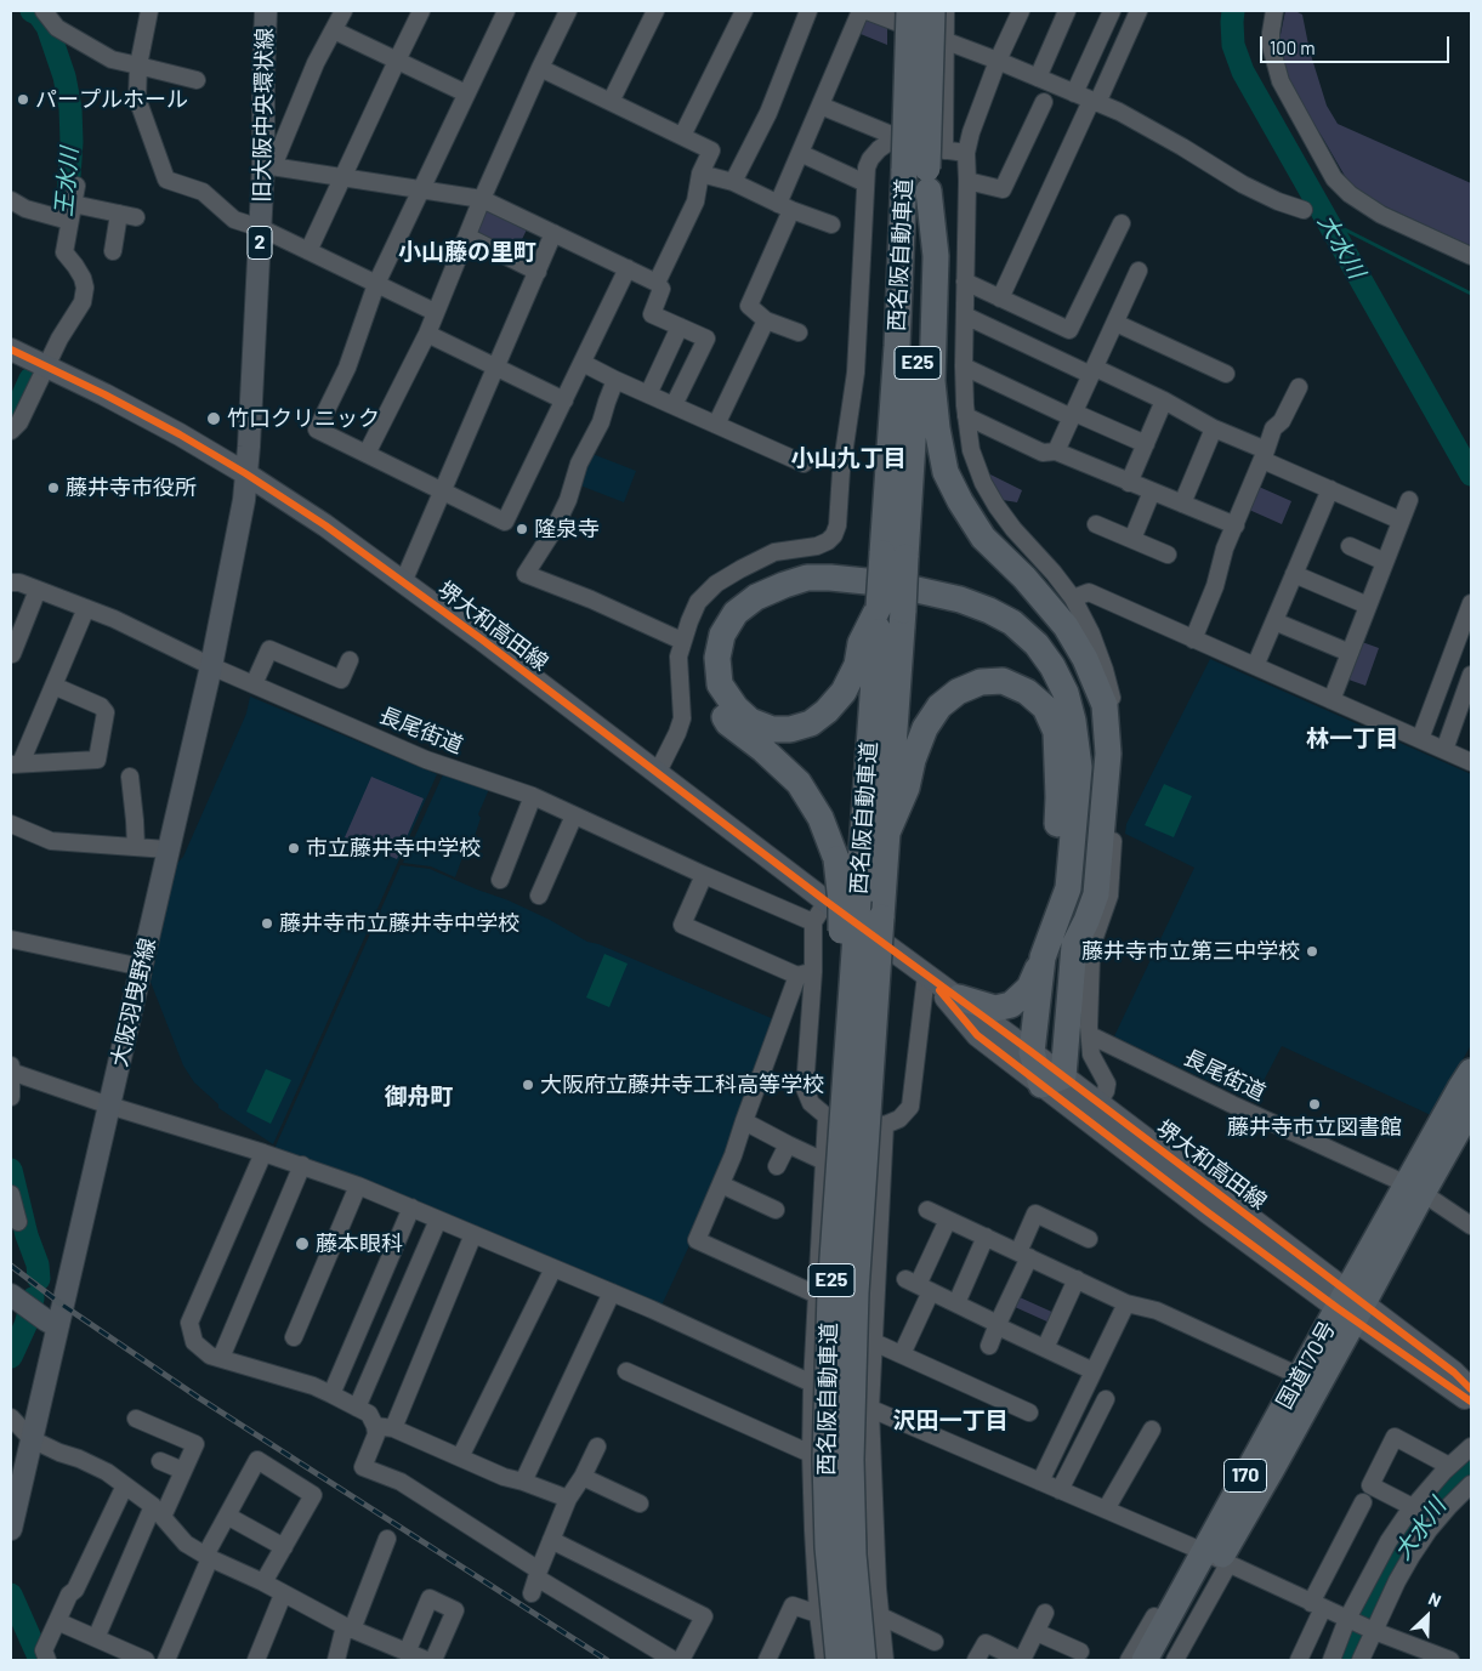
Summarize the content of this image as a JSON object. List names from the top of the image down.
{
  "streets": {
    "highway": [
      "西名阪自動車道",
      "E25",
      "国道170号",
      "170"
    ],
    "main road": [
      "旧大阪中央環状線",
      "2",
      "堺大和高田線",
      "大阪羽曳野線"
    ],
    "street": ["長尾街道"]
  },
  "crossings": [
    ["旧大阪中央環状線", "堺大和高田線"],
    ["旧大阪中央環状線", "大阪羽曳野線"],
    ["堺大和高田線", "大阪羽曳野線"],
    ["堺大和高田線", "国道170号"],
    ["長尾街道", "大阪羽曳野線"],
    ["長尾街道", "国道170号"]
  ],
  "districts": [
    "小山藤の里町",
    "小山九丁目",
    "林一丁目",
    "御舟町",
    "沢田一丁目"
  ],
  "water": ["王水川", "大水川"],
  "places": [
    "パープルホール",
    "竹口クリニック",
    "藤井寺市役所",
    "隆泉寺",
    "市立藤井寺中学校",
    "藤井寺市立藤井寺中学校",
    "藤井寺市立第三中学校",
    "大阪府立藤井寺工科高等学校",
    "藤井寺市立図書館",
    "藤本眼科"
  ],
  "scale_bar": "100 m",
  "north": "top right"
}
